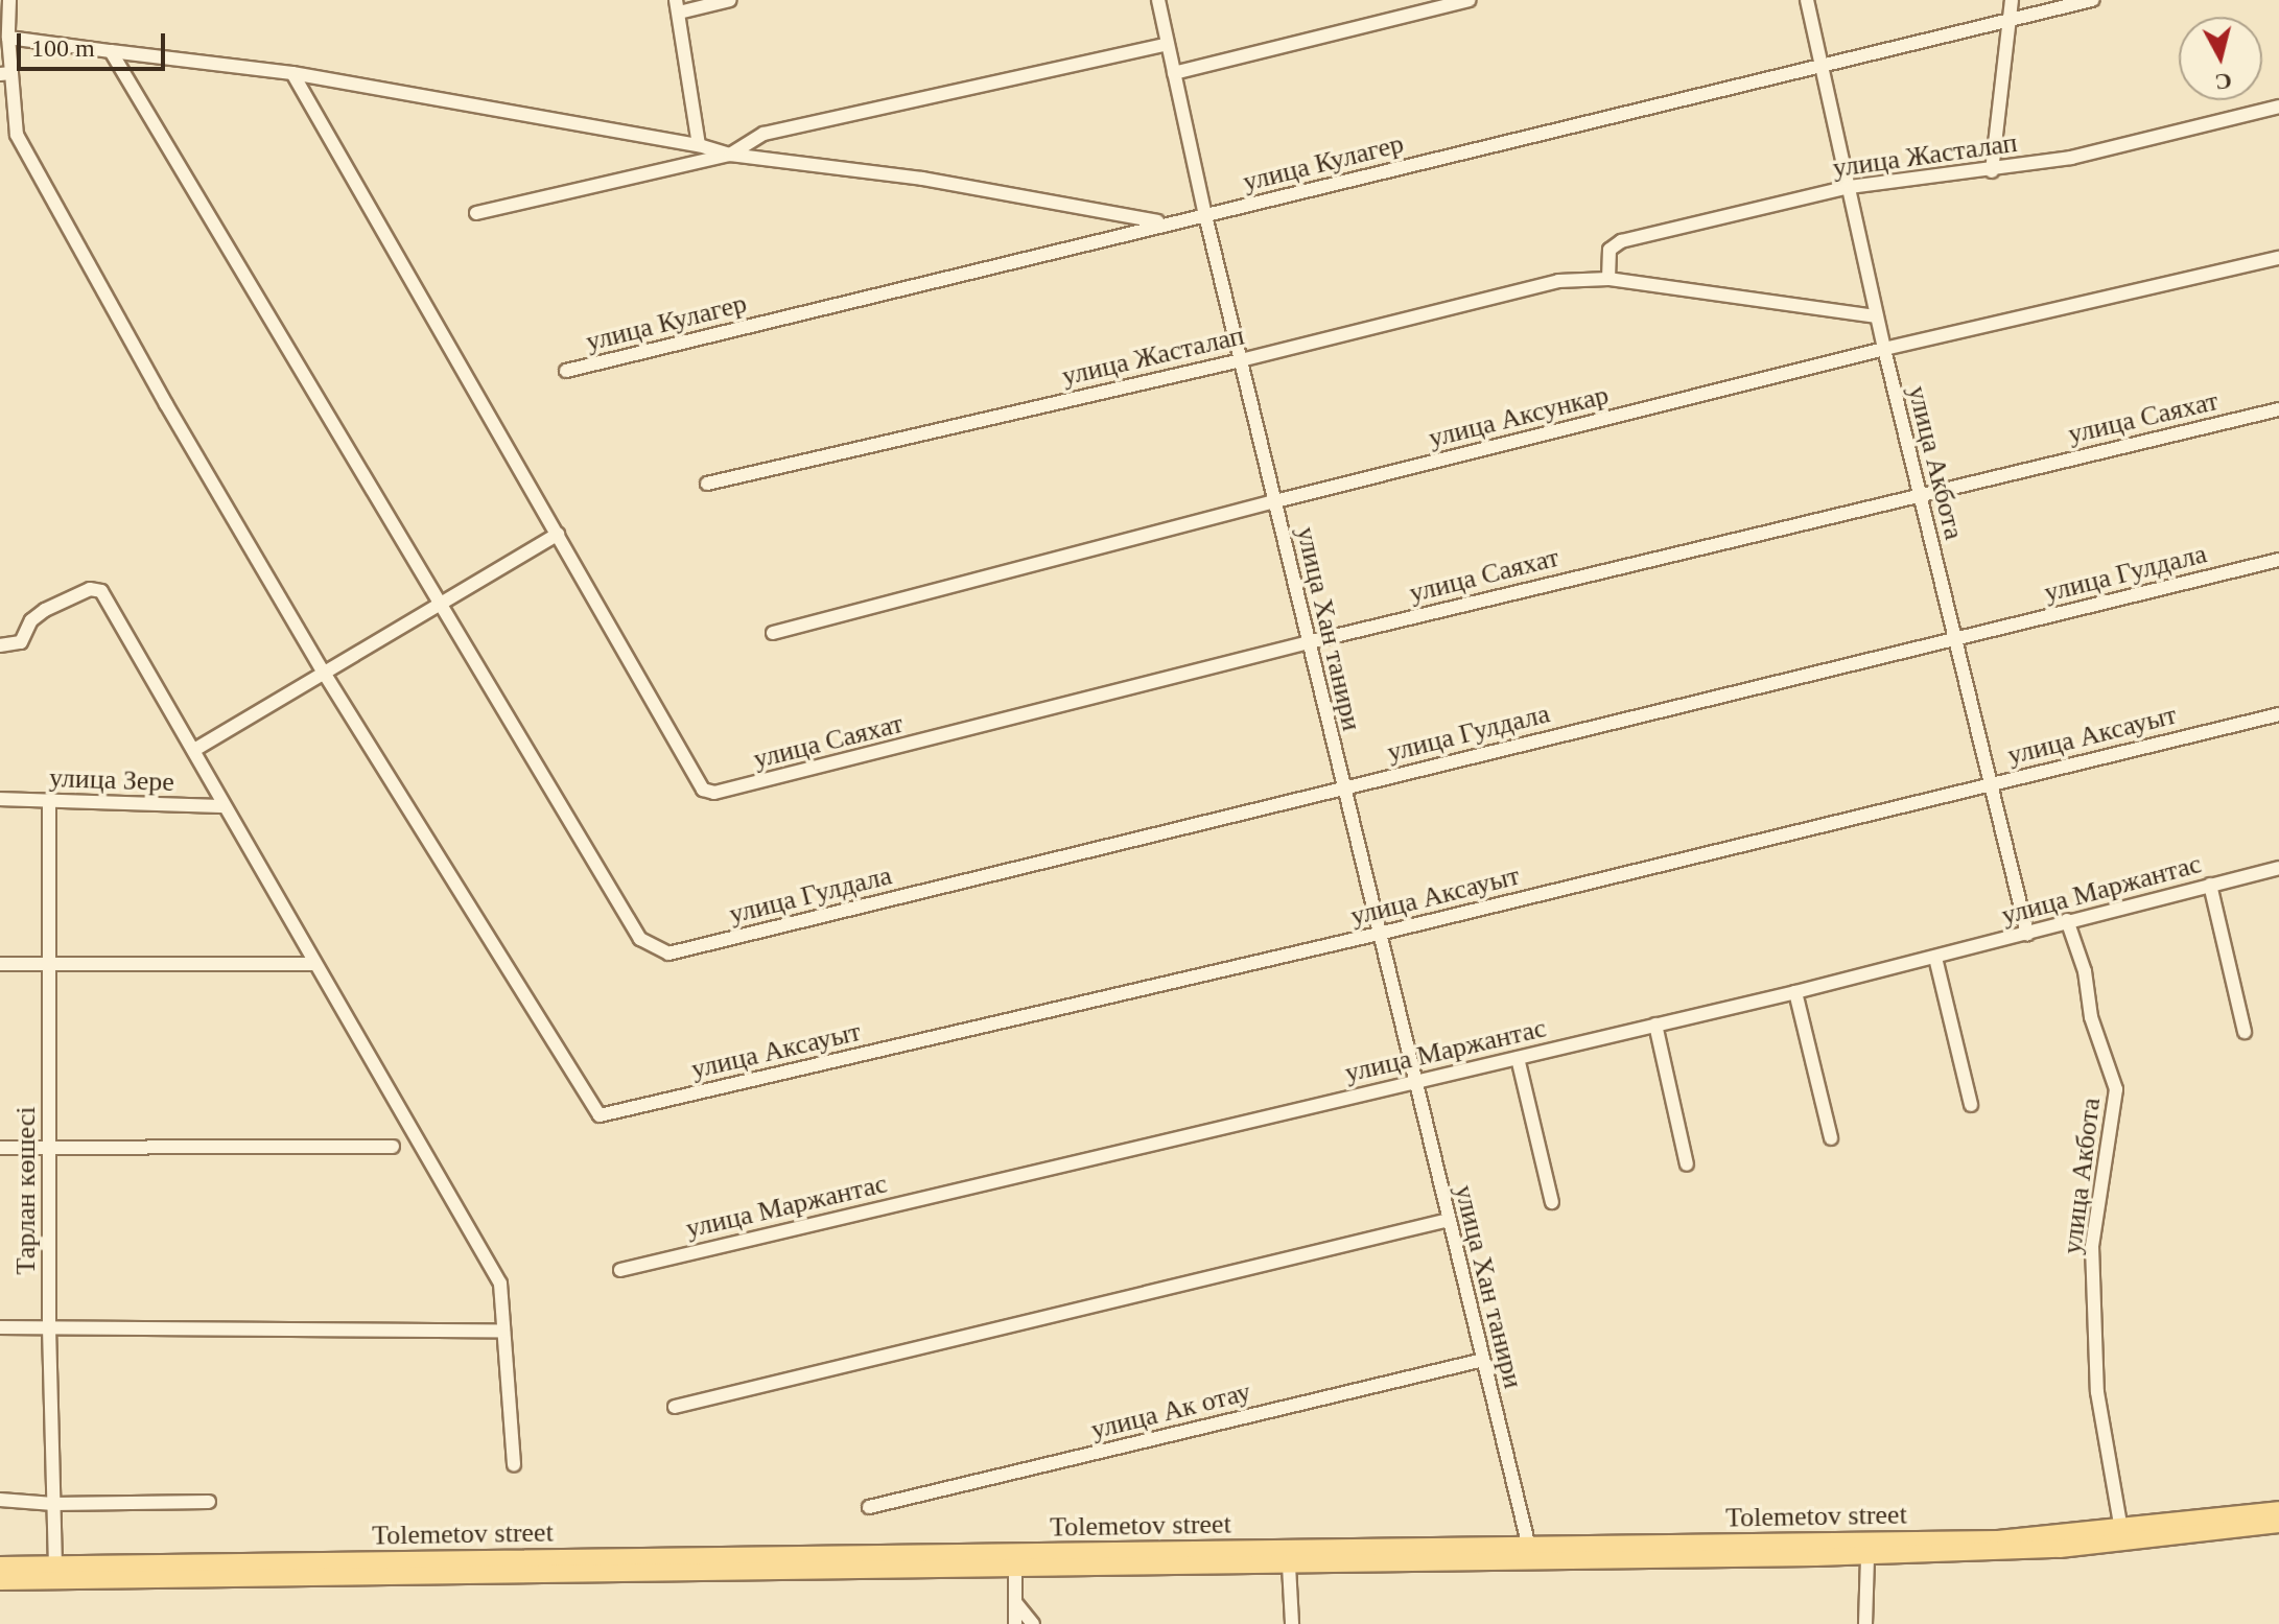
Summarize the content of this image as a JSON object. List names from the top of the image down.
{
  "streets": {
    "main road": ["Tolemetov street"],
    "street": [
      "улица Жасталап",
      "улица Кулагер",
      "улица Аксункар",
      "улица Саяхат",
      "улица Акбота",
      "улица Гулдала",
      "улица Хан танири",
      "улица Аксауыт",
      "улица Зере",
      "улица Маржантас",
      "Тарлан көшесі",
      "улица Ак отау"
    ]
  },
  "crossings": [
    ["улица Жасталап", "улица Акбота"],
    ["улица Жасталап", "улица Хан танири"],
    ["улица Кулагер", "улица Акбота"],
    ["улица Кулагер", "улица Хан танири"],
    ["улица Аксункар", "улица Акбота"],
    ["улица Аксункар", "улица Хан танири"],
    ["улица Саяхат", "улица Акбота"],
    ["улица Саяхат", "улица Хан танири"],
    ["улица Акбота", "улица Гулдала"],
    ["улица Акбота", "улица Аксауыт"],
    ["улица Акбота", "улица Маржантас"],
    ["улица Акбота", "Tolemetov street"],
    ["улица Гулдала", "улица Хан танири"],
    ["улица Хан танири", "улица Аксауыт"],
    ["улица Хан танири", "улица Маржантас"],
    ["улица Хан танири", "улица Ак отау"],
    ["улица Хан танири", "Tolemetov street"],
    ["улица Зере", "Тарлан көшесі"],
    ["Тарлан көшесі", "Tolemetov street"]
  ],
  "scale_bar": "100 m",
  "north": "bottom"
}
